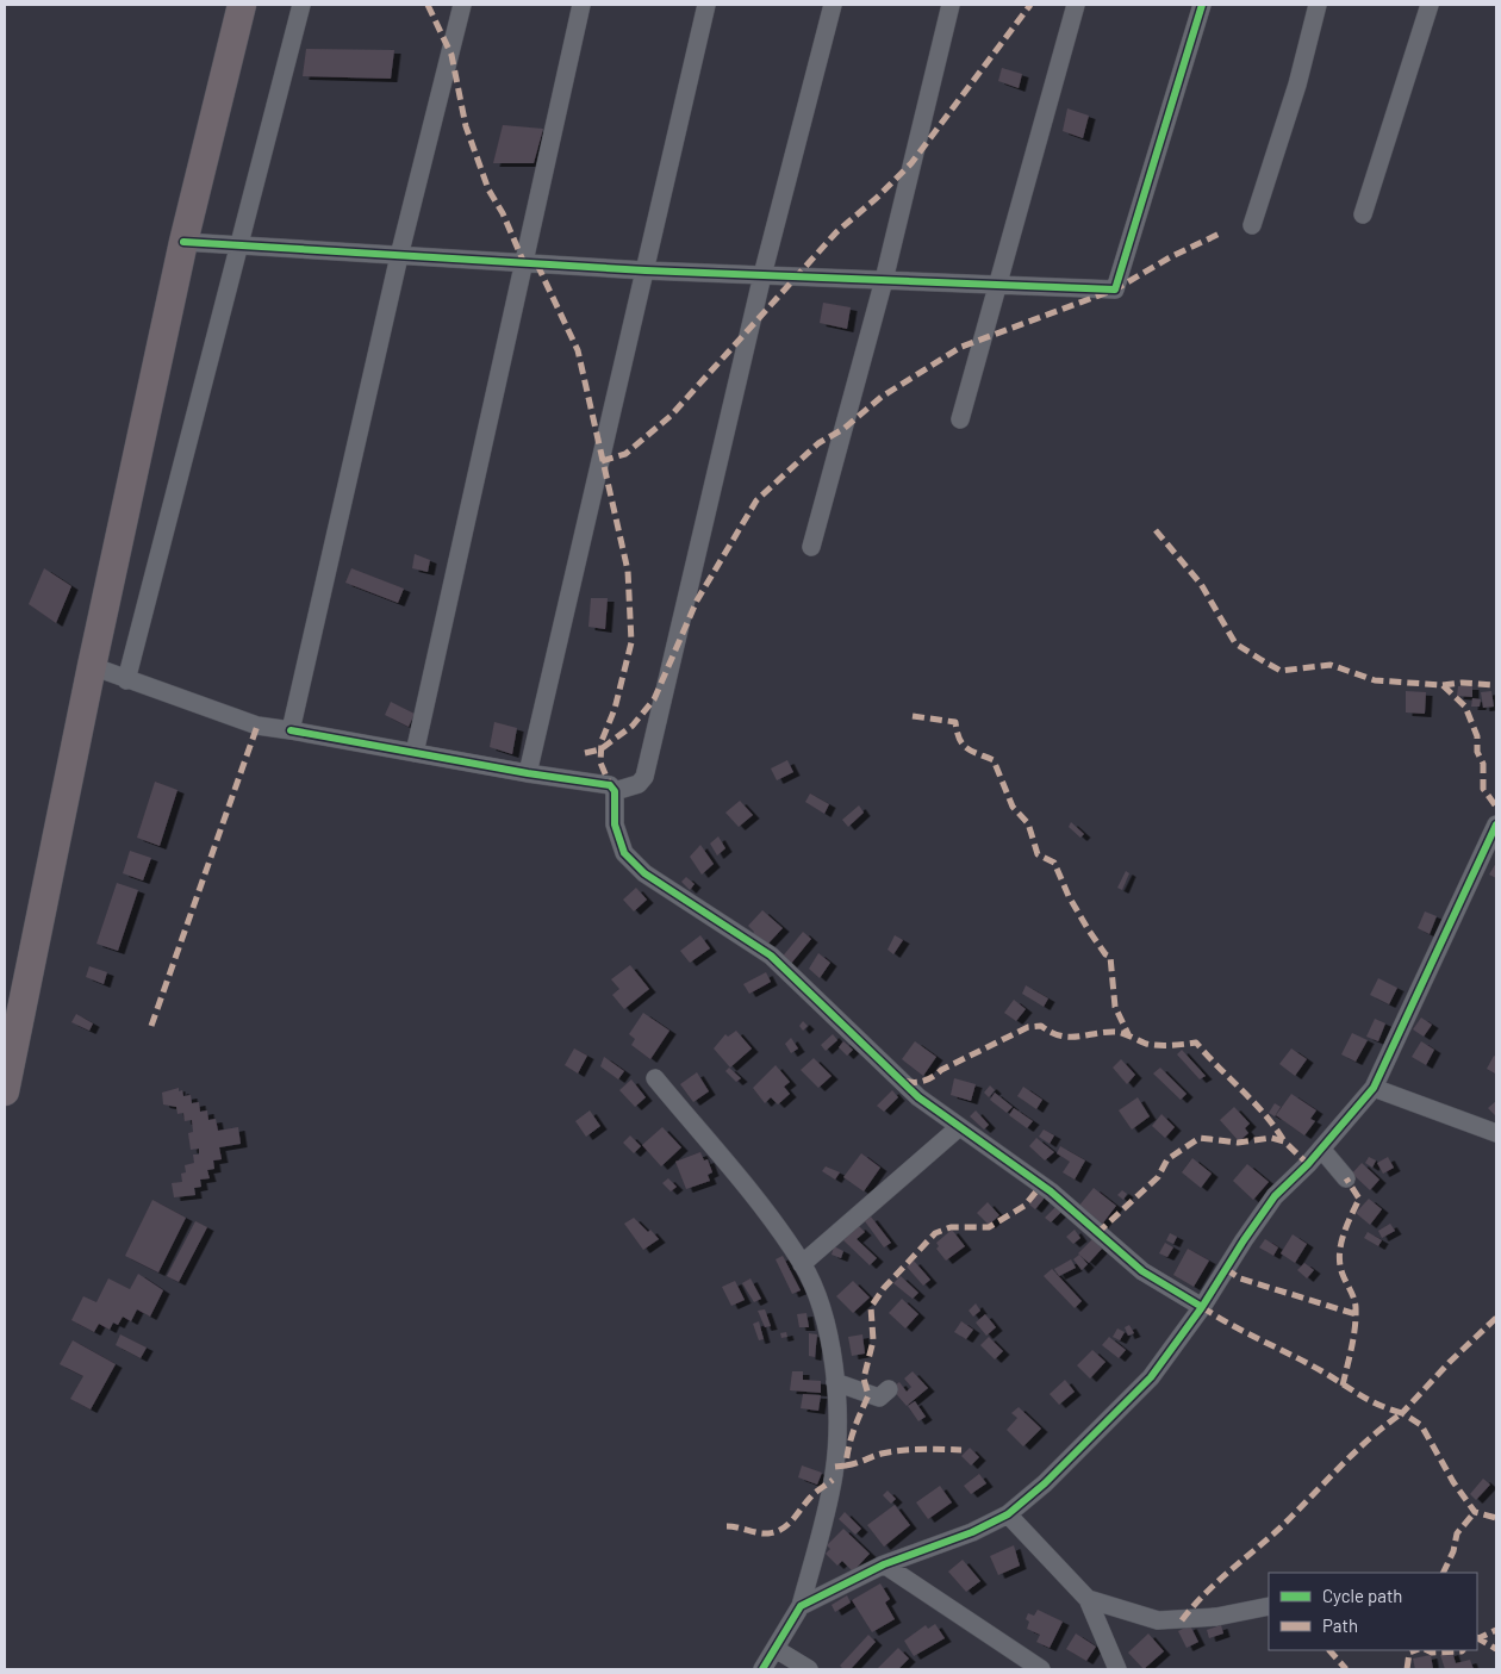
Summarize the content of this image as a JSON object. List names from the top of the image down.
{
  "legend": ["Cycle path", "Path"]
}
